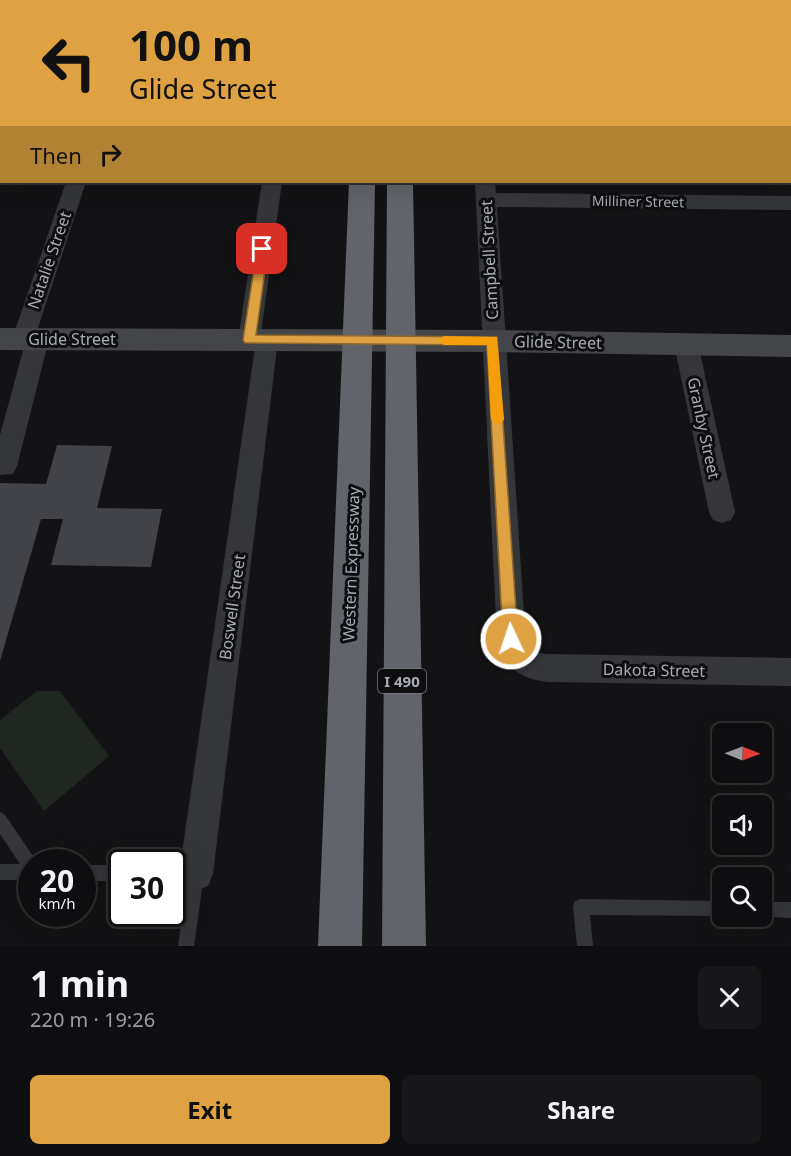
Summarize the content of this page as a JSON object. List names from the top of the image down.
{
  "streets": {
    "highway": ["Western Expressway", "I 490"],
    "street": [
      "Milliner Street",
      "Natalie Street",
      "Campbell Street",
      "Glide Street",
      "Granby Street",
      "Boswell Street",
      "Dakota Street"
    ]
  },
  "crossings": [
    ["Milliner Street", "Campbell Street"],
    ["Natalie Street", "Glide Street"],
    ["Campbell Street", "Glide Street"],
    ["Campbell Street", "Dakota Street"],
    ["Glide Street", "Granby Street"],
    ["Glide Street", "Boswell Street"]
  ],
  "north": "right",
  "page": {
    "turn": ["100 m", "Glide Street"],
    "then": "Then",
    "speed": "20 km/h",
    "limit": "30",
    "heading": ["1 min", "220 m · 19:26"],
    "buttons": ["Exit", "Share"]
  }
}
